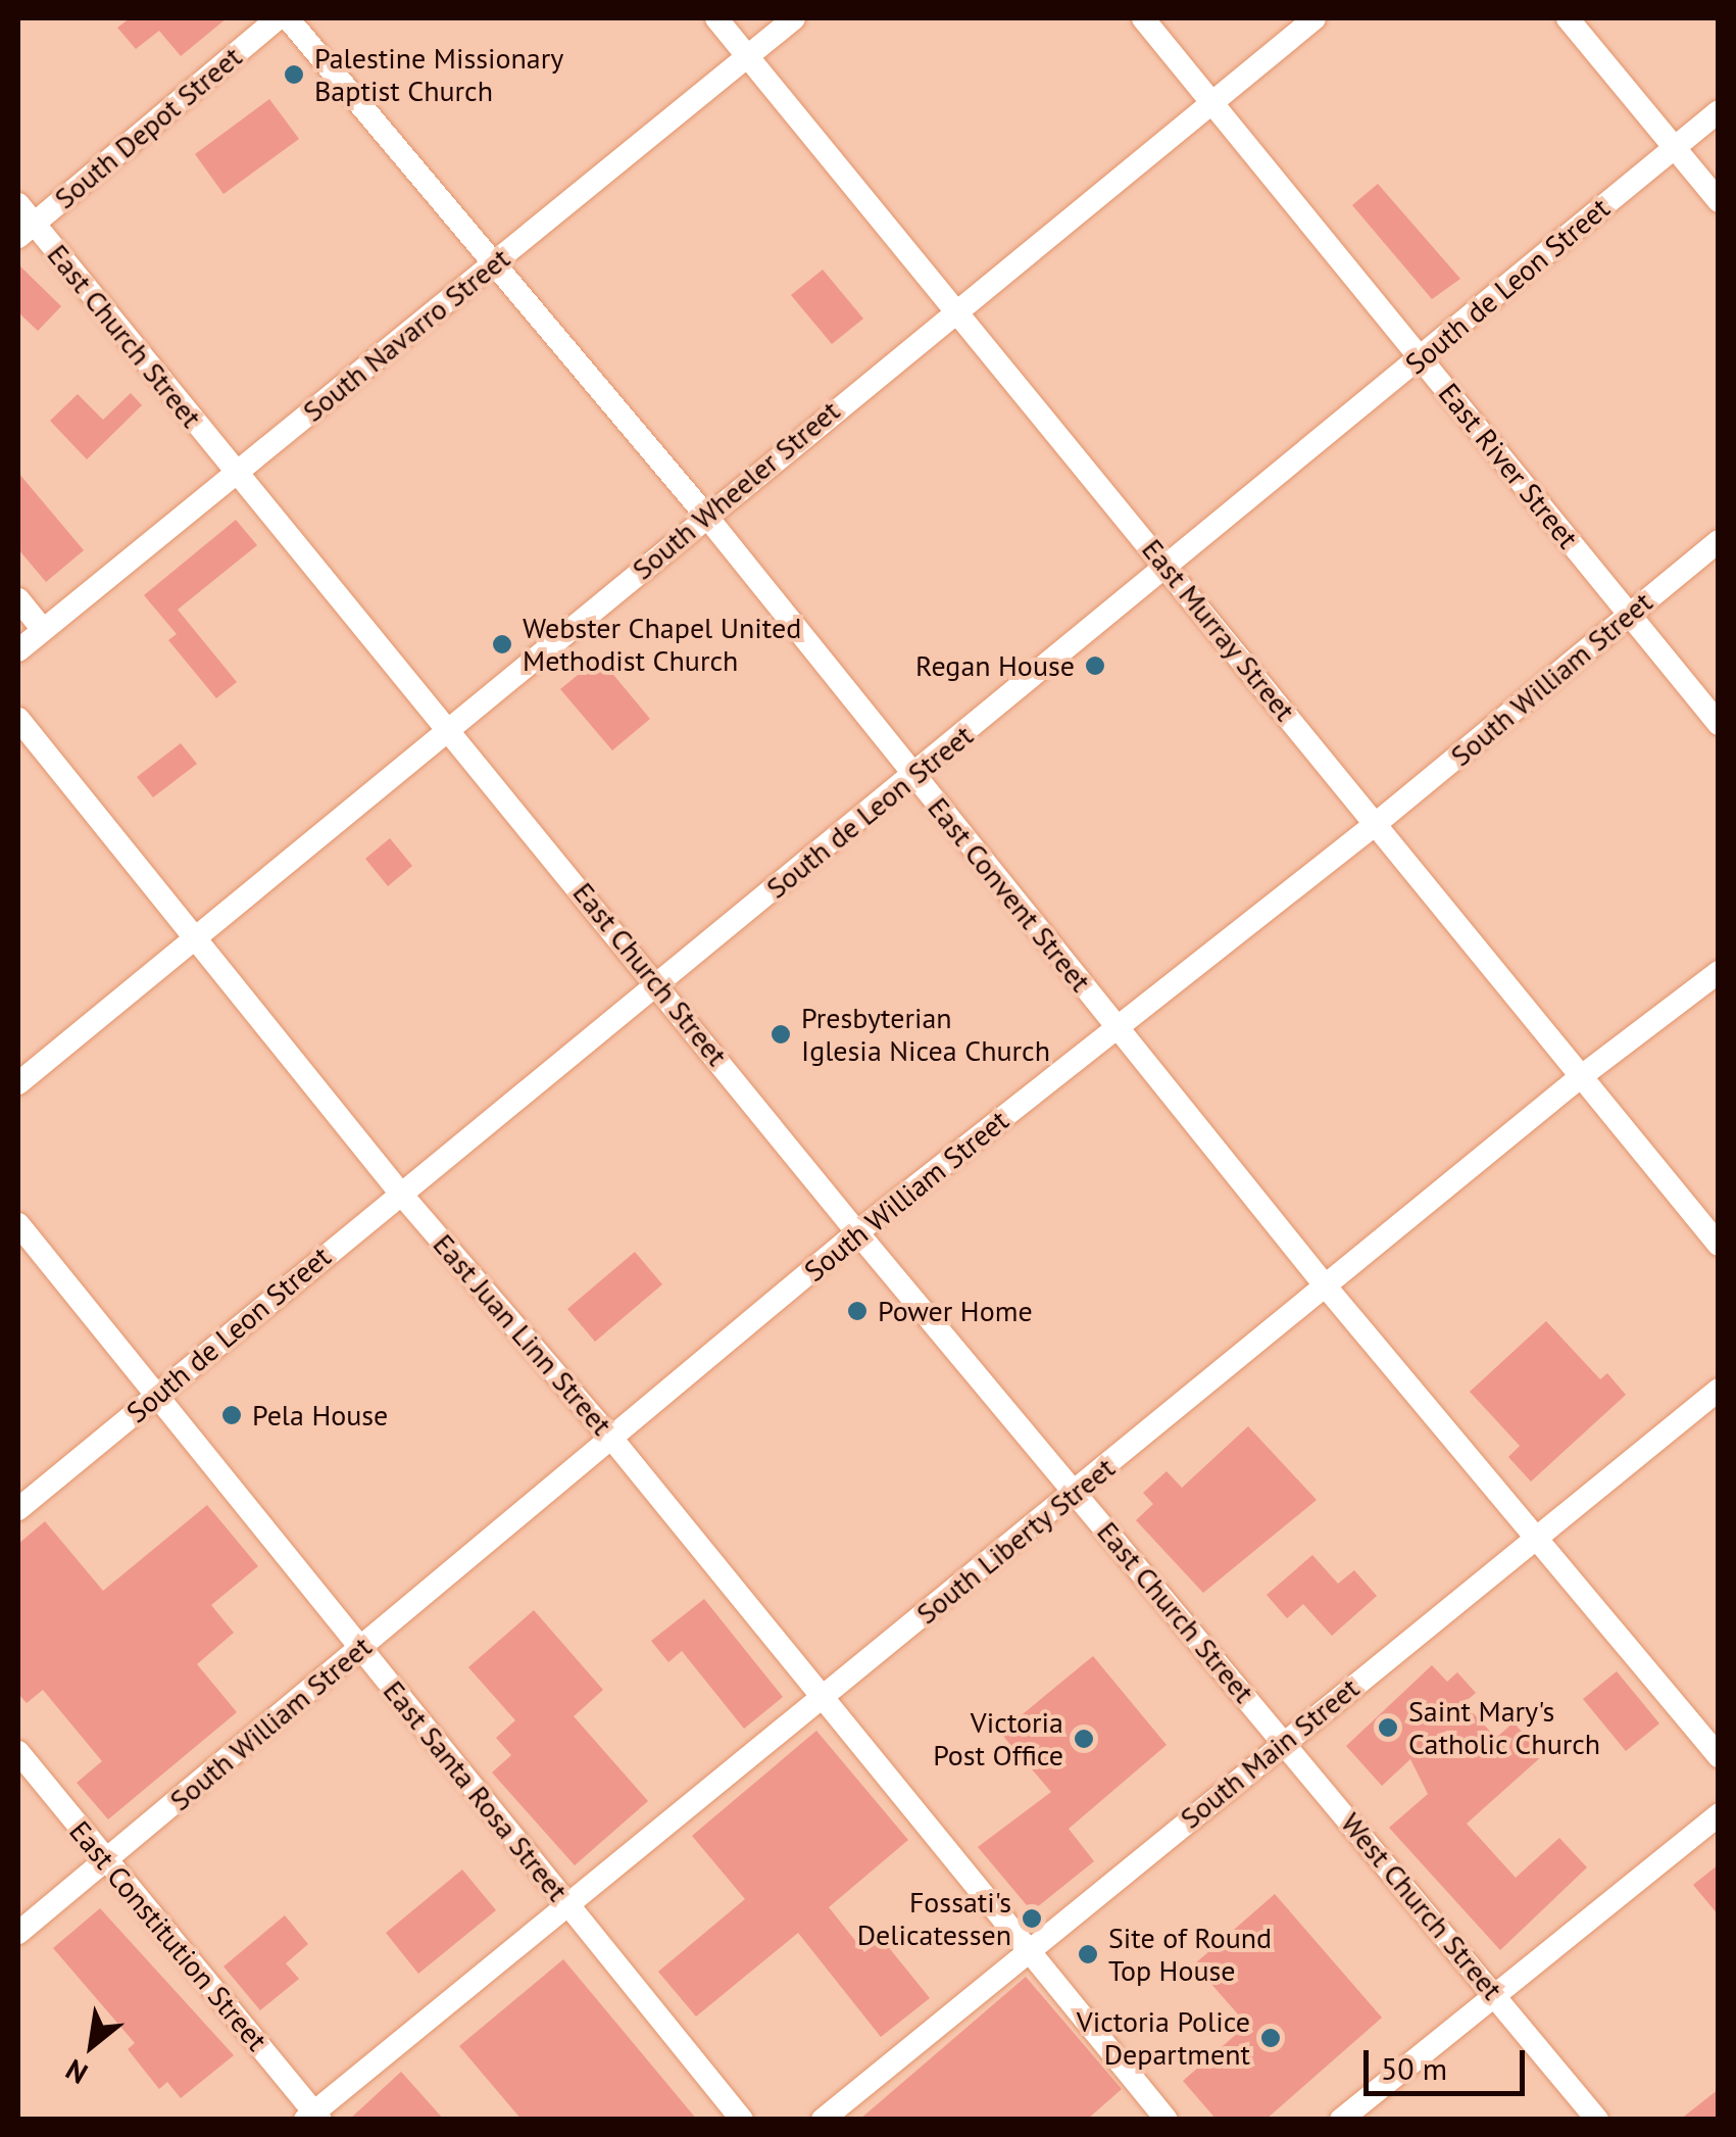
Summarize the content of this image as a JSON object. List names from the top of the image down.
{
  "streets": {
    "street": [
      "South Depot Street",
      "South de Leon Street",
      "South Navarro Street",
      "East Church Street",
      "East River Street",
      "South Wheeler Street",
      "East Murray Street",
      "South William Street",
      "East Convent Street",
      "East Juan Linn Street",
      "South Liberty Street",
      "South Main Street",
      "East Santa Rosa Street",
      "West Church Street",
      "East Constitution Street"
    ]
  },
  "crossings": [
    ["South Depot Street", "East Church Street"],
    ["South de Leon Street", "East Church Street"],
    ["South de Leon Street", "East River Street"],
    ["South de Leon Street", "East Murray Street"],
    ["South de Leon Street", "East Convent Street"],
    ["South de Leon Street", "East Juan Linn Street"],
    ["South de Leon Street", "East Santa Rosa Street"],
    ["South Navarro Street", "East Church Street"],
    ["South Navarro Street", "East Murray Street"],
    ["South Navarro Street", "East Convent Street"],
    ["East Church Street", "South Wheeler Street"],
    ["East Church Street", "South William Street"],
    ["East Church Street", "South Liberty Street"],
    ["East Church Street", "South Main Street"],
    ["East Church Street", "West Church Street"],
    ["East River Street", "South Wheeler Street"],
    ["East River Street", "South William Street"],
    ["South Wheeler Street", "East Murray Street"],
    ["South Wheeler Street", "East Convent Street"],
    ["South Wheeler Street", "East Juan Linn Street"],
    ["East Murray Street", "South William Street"],
    ["East Murray Street", "South Liberty Street"],
    ["South William Street", "East Convent Street"],
    ["South William Street", "East Juan Linn Street"],
    ["South William Street", "East Santa Rosa Street"],
    ["South William Street", "East Constitution Street"],
    ["East Convent Street", "South Liberty Street"],
    ["East Convent Street", "South Main Street"],
    ["East Juan Linn Street", "South Liberty Street"],
    ["East Juan Linn Street", "South Main Street"],
    ["South Liberty Street", "East Santa Rosa Street"],
    ["South Liberty Street", "East Constitution Street"],
    ["South Main Street", "West Church Street"]
  ],
  "places": [
    "Palestine Missionary Baptist Church",
    "Webster Chapel United Methodist Church",
    "Regan House",
    "Presbyterian Iglesia Nicea Church",
    "Power Home",
    "Pela House",
    "Saint Mary's Catholic Church",
    "Victoria Post Office",
    "Fossati's Delicatessen",
    "Site of Round Top House",
    "Victoria Police Department"
  ],
  "scale_bar": "50 m",
  "north": "bottom left"
}
